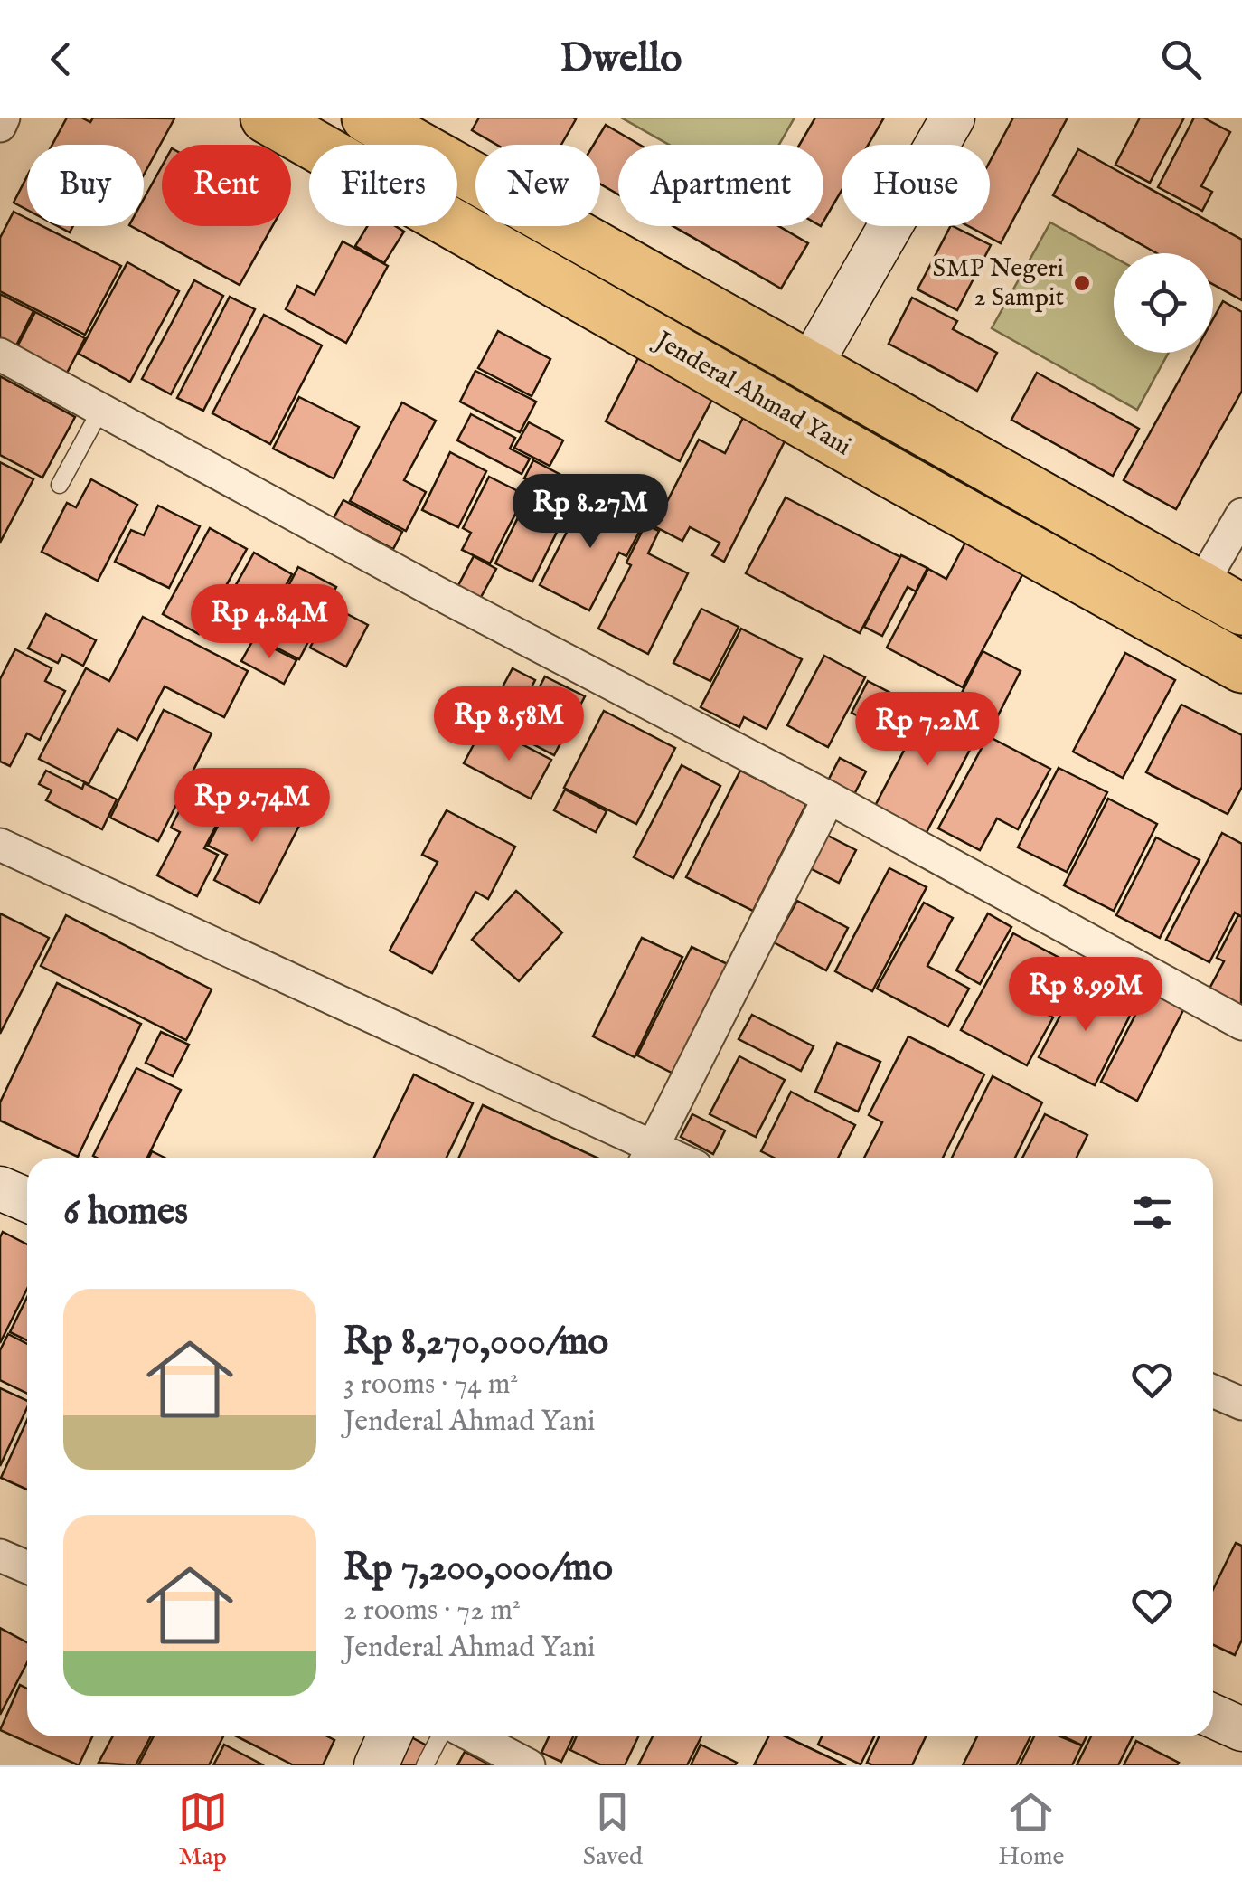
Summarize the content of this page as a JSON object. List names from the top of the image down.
{
  "streets": {
    "highway": ["Jenderal Ahmad Yani"]
  },
  "places": ["SMP Negeri 2 Sampit"],
  "page": {
    "header": "Dwello",
    "chip": [
      "Buy",
      "Rent",
      "Filters",
      "New",
      "Apartment",
      "House"
    ],
    "price": [
      "Rp 8.27M",
      "Rp 4.84M",
      "Rp 8.58M",
      "Rp 7.2M",
      "Rp 9.74M",
      "Rp 8.99M"
    ],
    "heading": "6 homes",
    "list": [
      {
        "name": "Rp 8,270,000/mo",
        "note": "3 rooms · 74 m² · Jenderal Ahmad Yani"
      },
      {
        "name": "Rp 7,200,000/mo",
        "note": "2 rooms · 72 m² · Jenderal Ahmad Yani"
      }
    ],
    "tabs": ["Map", "Saved", "Home"]
  }
}
